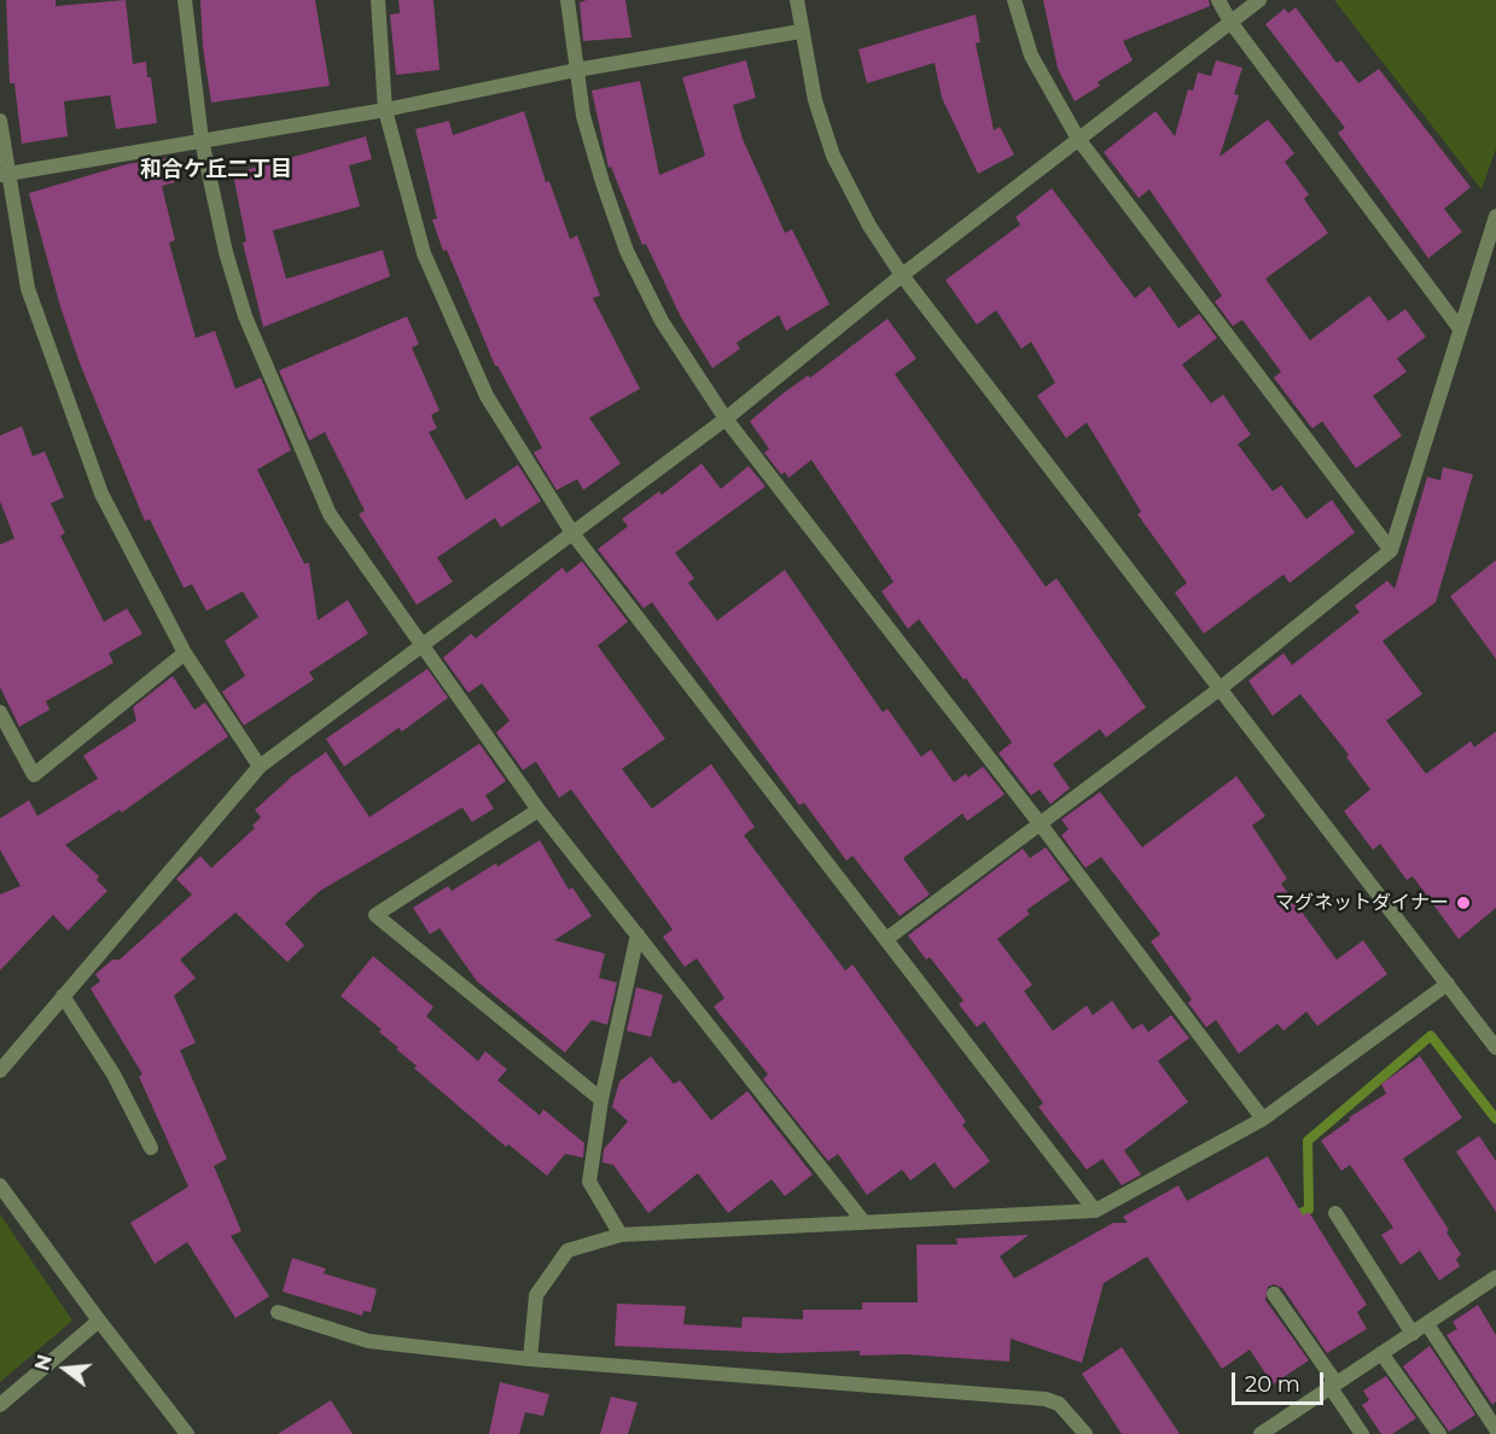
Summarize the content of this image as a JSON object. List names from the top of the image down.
{
  "districts": ["和合ケ丘二丁目"],
  "places": ["マグネットダイナー"],
  "scale_bar": "20 m",
  "north": "left"
}
